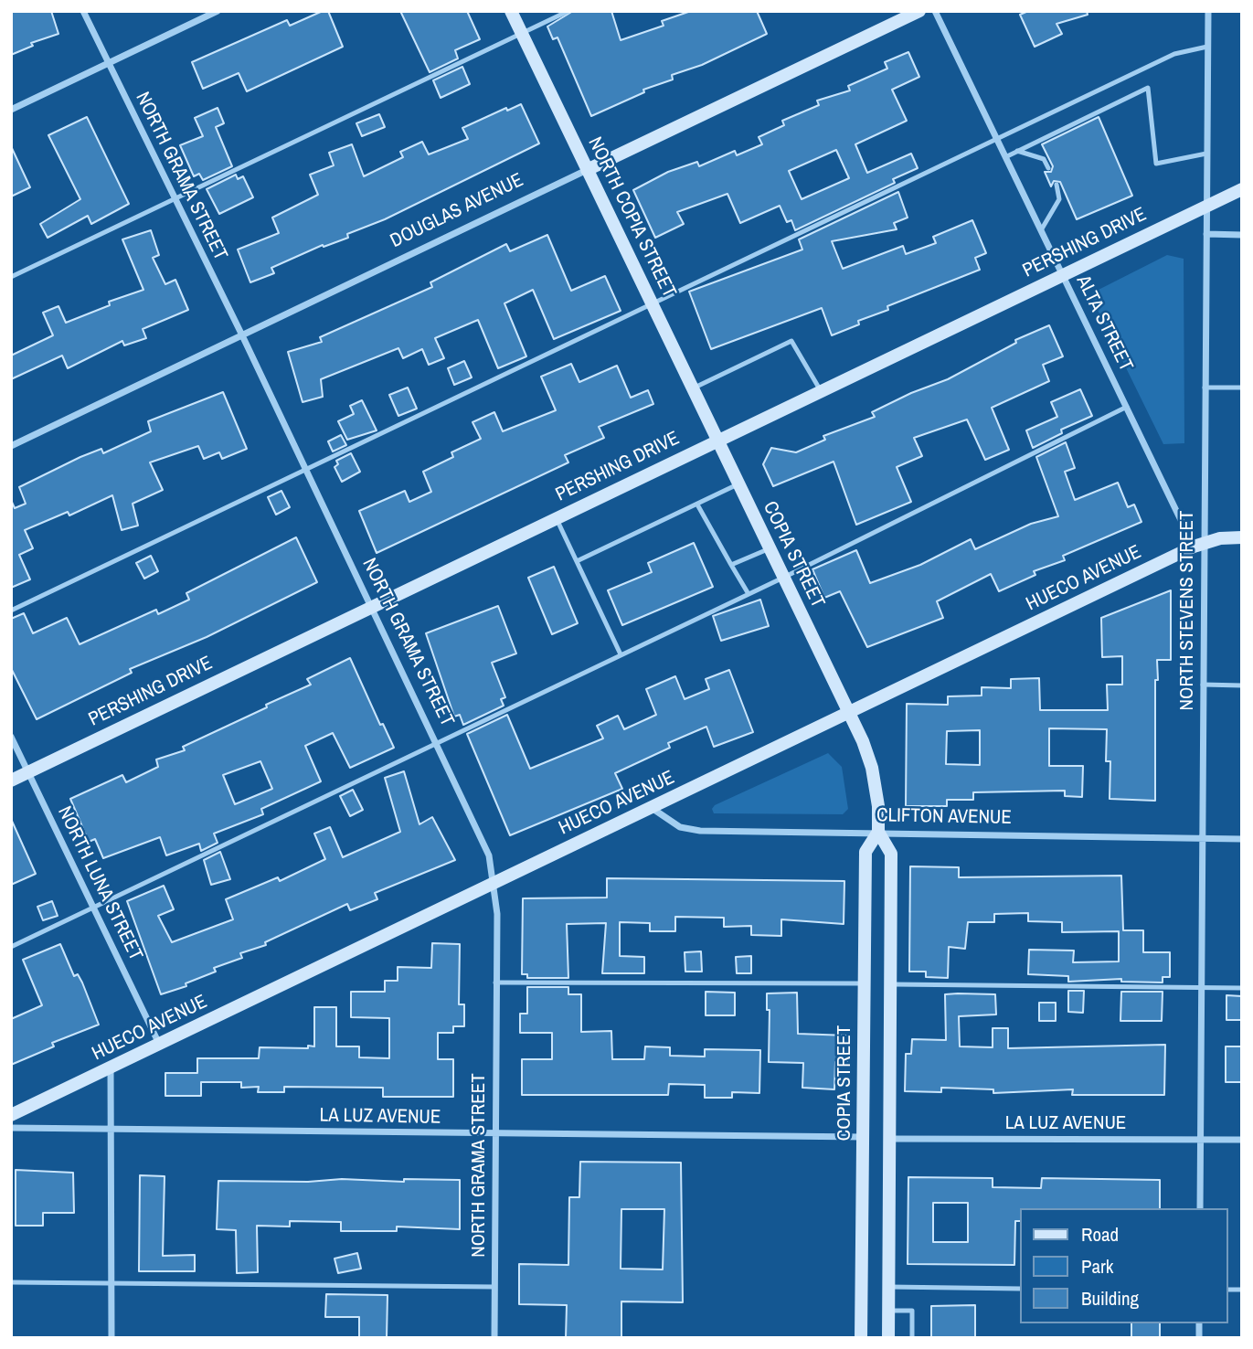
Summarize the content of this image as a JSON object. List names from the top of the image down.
{
  "streets": {
    "main road": [
      "DOUGLAS AVENUE",
      "NORTH COPIA STREET",
      "PERSHING DRIVE",
      "COPIA STREET",
      "HUECO AVENUE"
    ],
    "street": [
      "NORTH GRAMA STREET",
      "ALTA STREET",
      "NORTH STEVENS STREET",
      "CLIFTON AVENUE",
      "NORTH LUNA STREET",
      "LA LUZ AVENUE"
    ]
  },
  "crossings": [
    ["NORTH GRAMA STREET", "DOUGLAS AVENUE"],
    ["NORTH GRAMA STREET", "PERSHING DRIVE"],
    ["NORTH GRAMA STREET", "HUECO AVENUE"],
    ["NORTH GRAMA STREET", "LA LUZ AVENUE"],
    ["DOUGLAS AVENUE", "NORTH COPIA STREET"],
    ["NORTH COPIA STREET", "PERSHING DRIVE"],
    ["NORTH COPIA STREET", "COPIA STREET"],
    ["PERSHING DRIVE", "ALTA STREET"],
    ["PERSHING DRIVE", "COPIA STREET"],
    ["PERSHING DRIVE", "NORTH STEVENS STREET"],
    ["PERSHING DRIVE", "NORTH LUNA STREET"],
    ["ALTA STREET", "HUECO AVENUE"],
    ["ALTA STREET", "NORTH STEVENS STREET"],
    ["COPIA STREET", "HUECO AVENUE"],
    ["COPIA STREET", "CLIFTON AVENUE"],
    ["COPIA STREET", "LA LUZ AVENUE"],
    ["HUECO AVENUE", "NORTH STEVENS STREET"],
    ["HUECO AVENUE", "CLIFTON AVENUE"],
    ["HUECO AVENUE", "NORTH LUNA STREET"],
    ["NORTH STEVENS STREET", "CLIFTON AVENUE"],
    ["NORTH STEVENS STREET", "LA LUZ AVENUE"]
  ],
  "legend": ["Road", "Park", "Building"]
}
